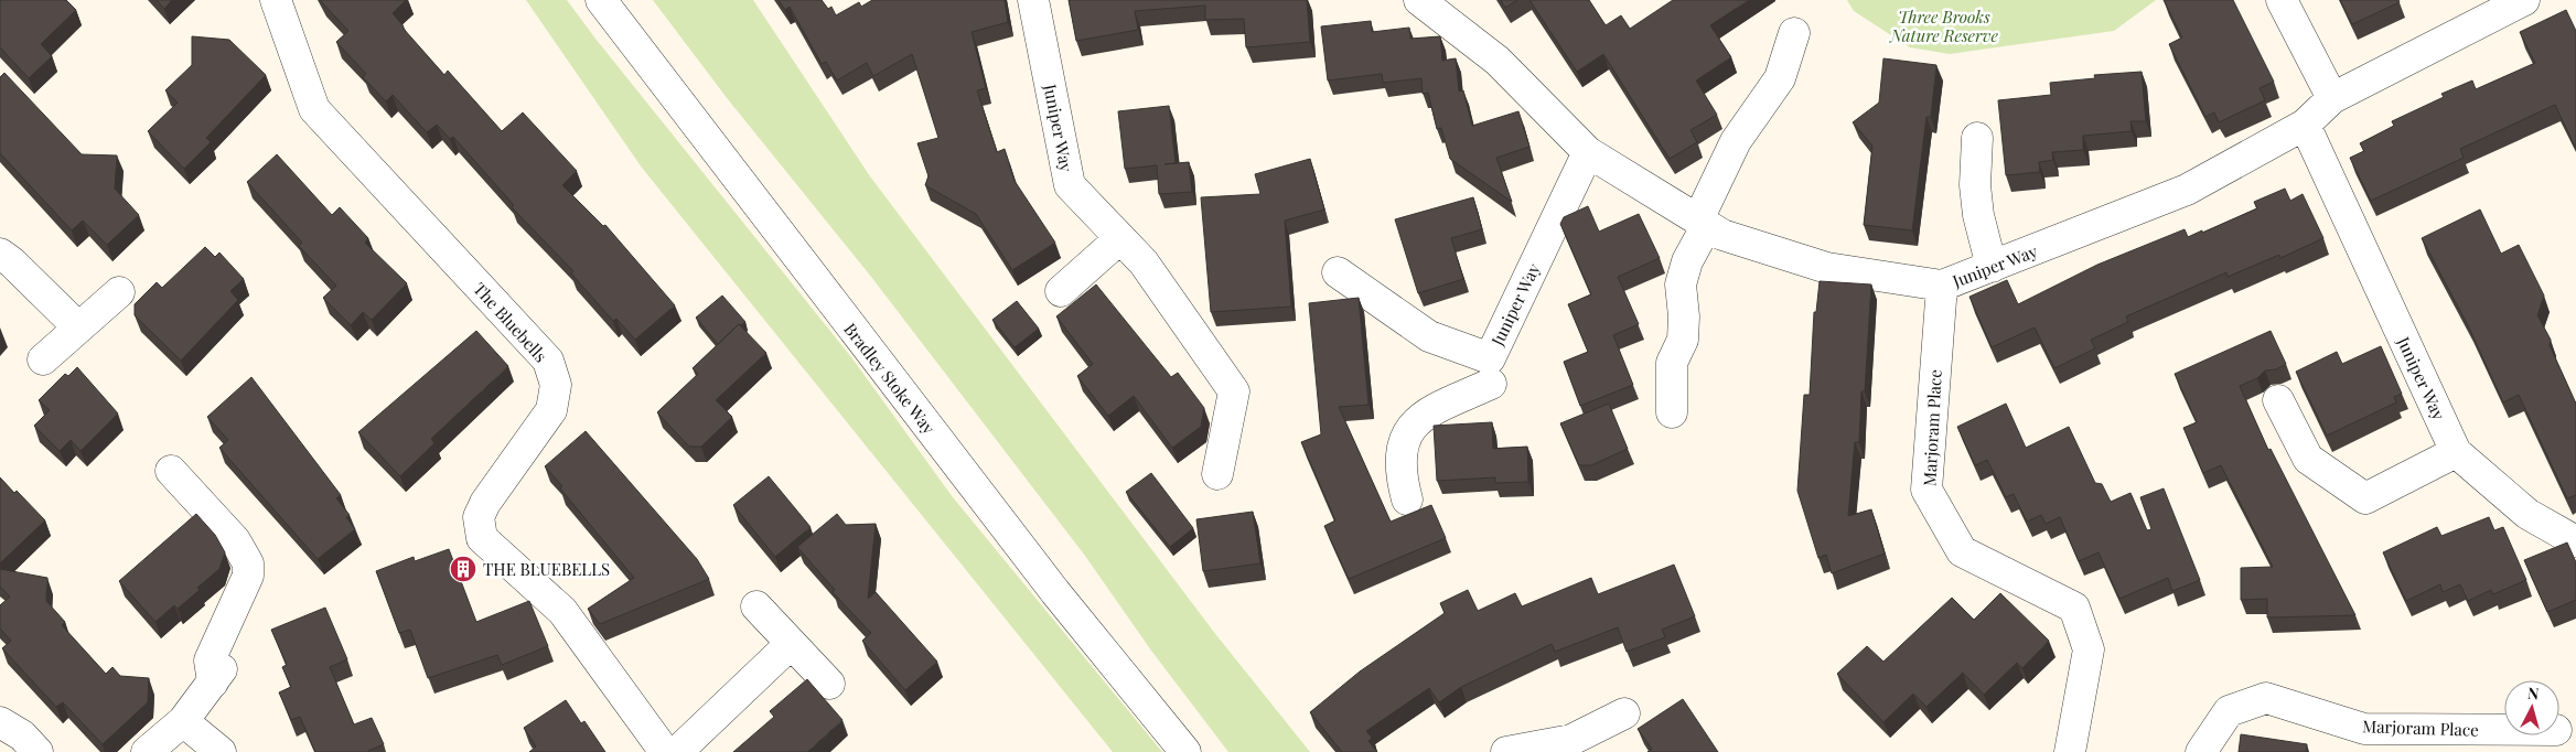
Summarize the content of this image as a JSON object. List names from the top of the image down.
{
  "streets": {
    "street": [
      "Juniper Way",
      "The Bluebells",
      "Bradley Stoke Way",
      "Marjoram Place"
    ]
  },
  "crossings": [
    ["Juniper Way", "Marjoram Place"]
  ],
  "parks": ["Three Brooks Nature Reserve"],
  "places": {
    "building": ["THE BLUEBELLS"]
  },
  "north": "top"
}
